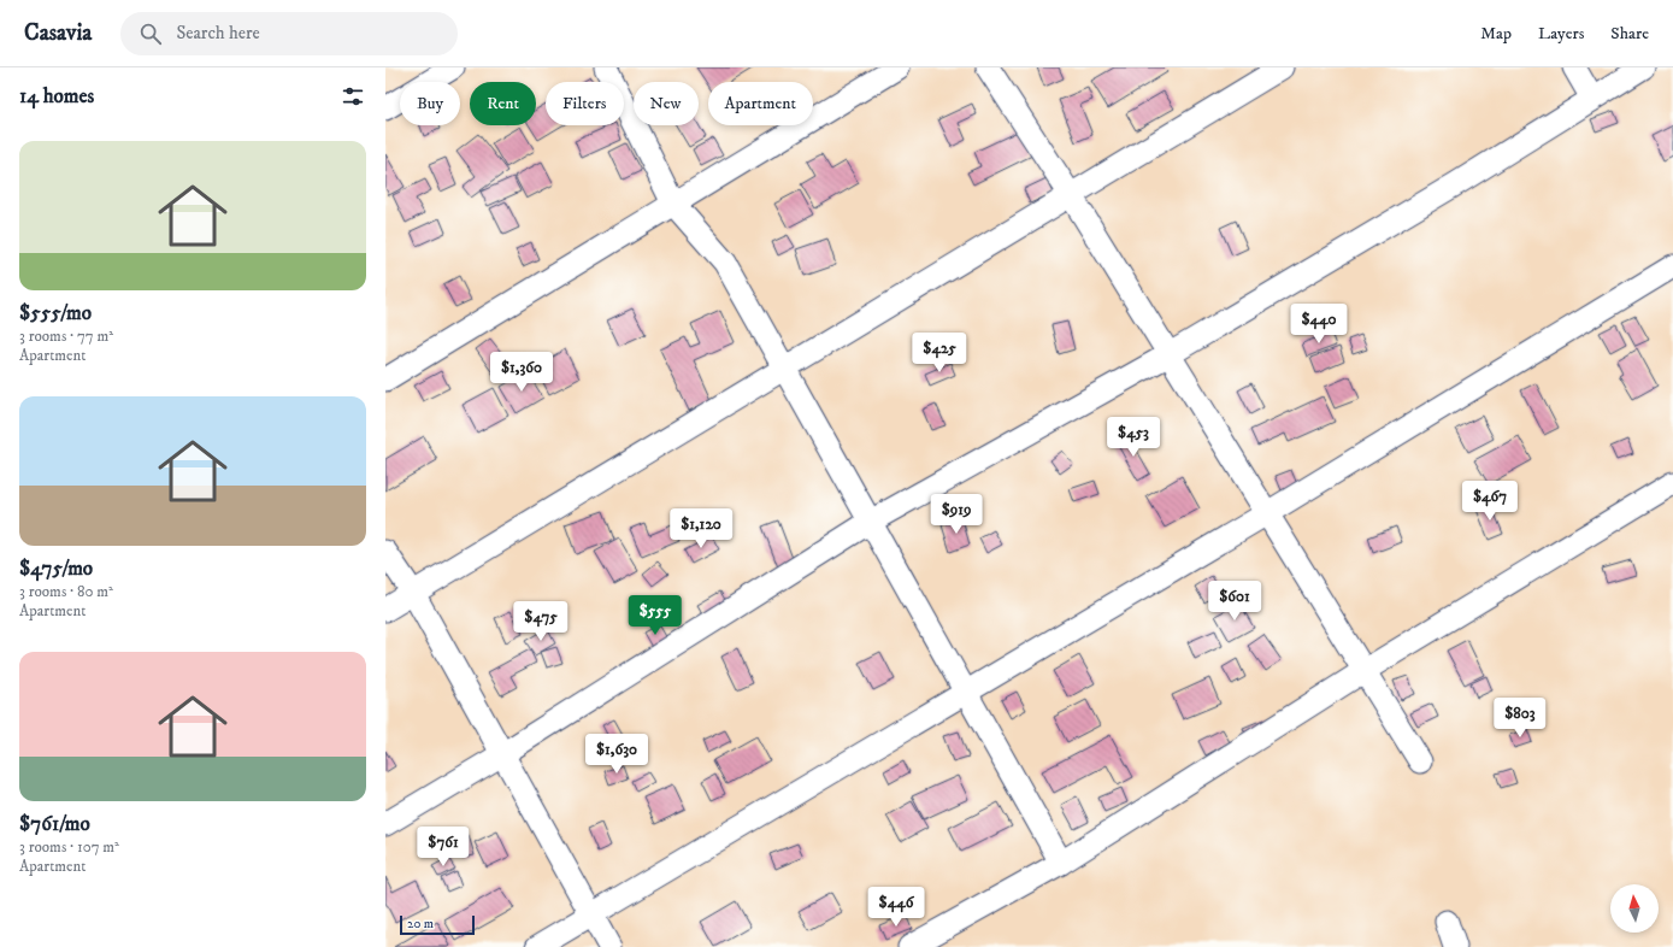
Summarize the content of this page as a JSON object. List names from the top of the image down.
{
  "scale_bar": "20 m",
  "north": "top",
  "page": {
    "header": "Casavia",
    "search": "Search here",
    "nav": ["Map", "Layers", "Share"],
    "heading": "14 homes",
    "chip": [
      "Buy",
      "Rent",
      "Filters",
      "New",
      "Apartment"
    ],
    "list": [
      {
        "name": "$555/mo",
        "note": "3 rooms · 77 m² · Apartment"
      },
      {
        "name": "$475/mo",
        "note": "3 rooms · 80 m² · Apartment"
      },
      {
        "name": "$761/mo",
        "note": "3 rooms · 107 m² · Apartment"
      }
    ],
    "price": [
      "$440",
      "$425",
      "$1,360",
      "$453",
      "$467",
      "$919",
      "$1,120",
      "$601",
      "$555",
      "$475",
      "$803",
      "$1,630",
      "$761",
      "$446"
    ],
    "scale": "20 m"
  }
}
